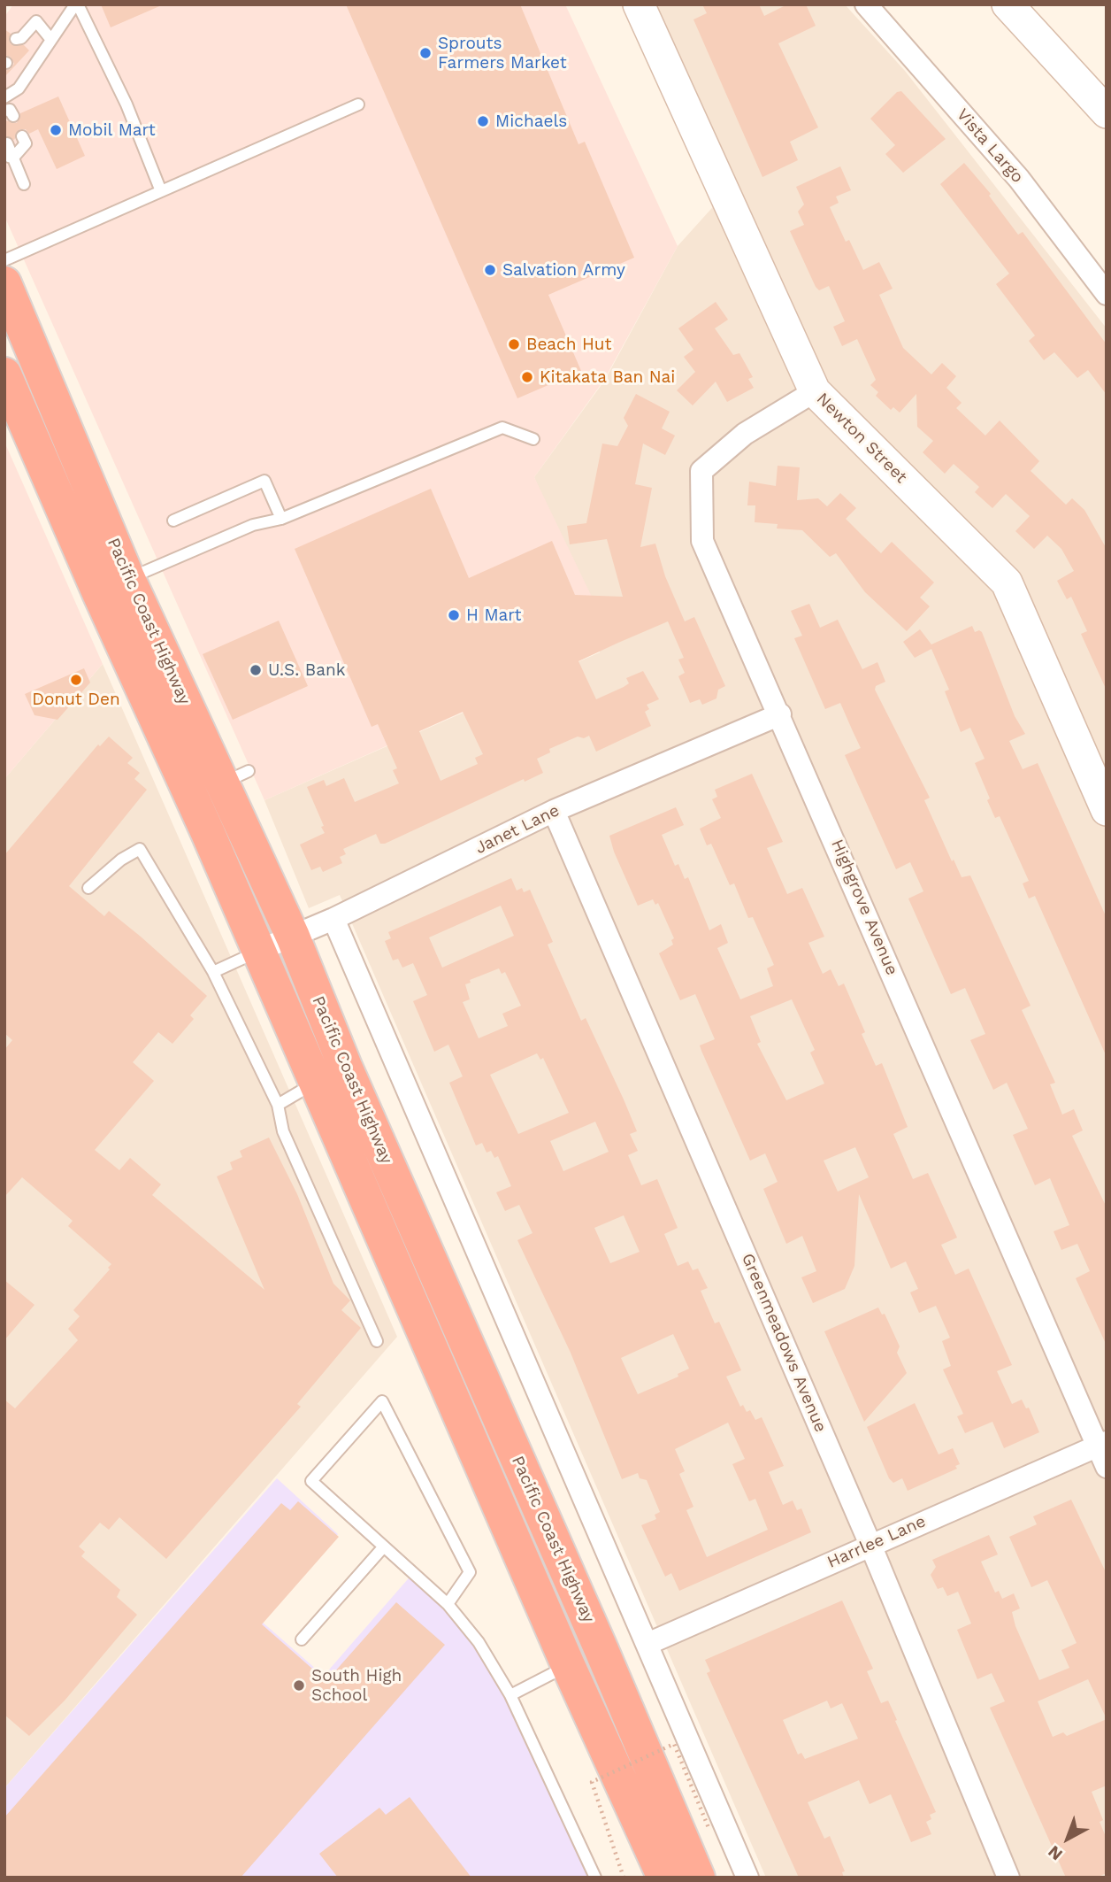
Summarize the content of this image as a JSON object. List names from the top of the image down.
{
  "streets": {
    "highway": ["Pacific Coast Highway"],
    "street": [
      "Vista Largo",
      "Newton Street",
      "Janet Lane",
      "Highgrove Avenue",
      "Greenmeadows Avenue",
      "Harrlee Lane"
    ]
  },
  "crossings": [
    ["Newton Street", "Highgrove Avenue"],
    ["Pacific Coast Highway", "Janet Lane"],
    ["Janet Lane", "Highgrove Avenue"],
    ["Janet Lane", "Greenmeadows Avenue"],
    ["Highgrove Avenue", "Harrlee Lane"],
    ["Greenmeadows Avenue", "Harrlee Lane"]
  ],
  "places": [
    "Sprouts Farmers Market",
    "Michaels",
    "Mobil Mart",
    "Salvation Army",
    "Beach Hut",
    "Kitakata Ban Nai",
    "H Mart",
    "U.S. Bank",
    "Donut Den",
    "South High School"
  ],
  "north": "bottom left"
}
